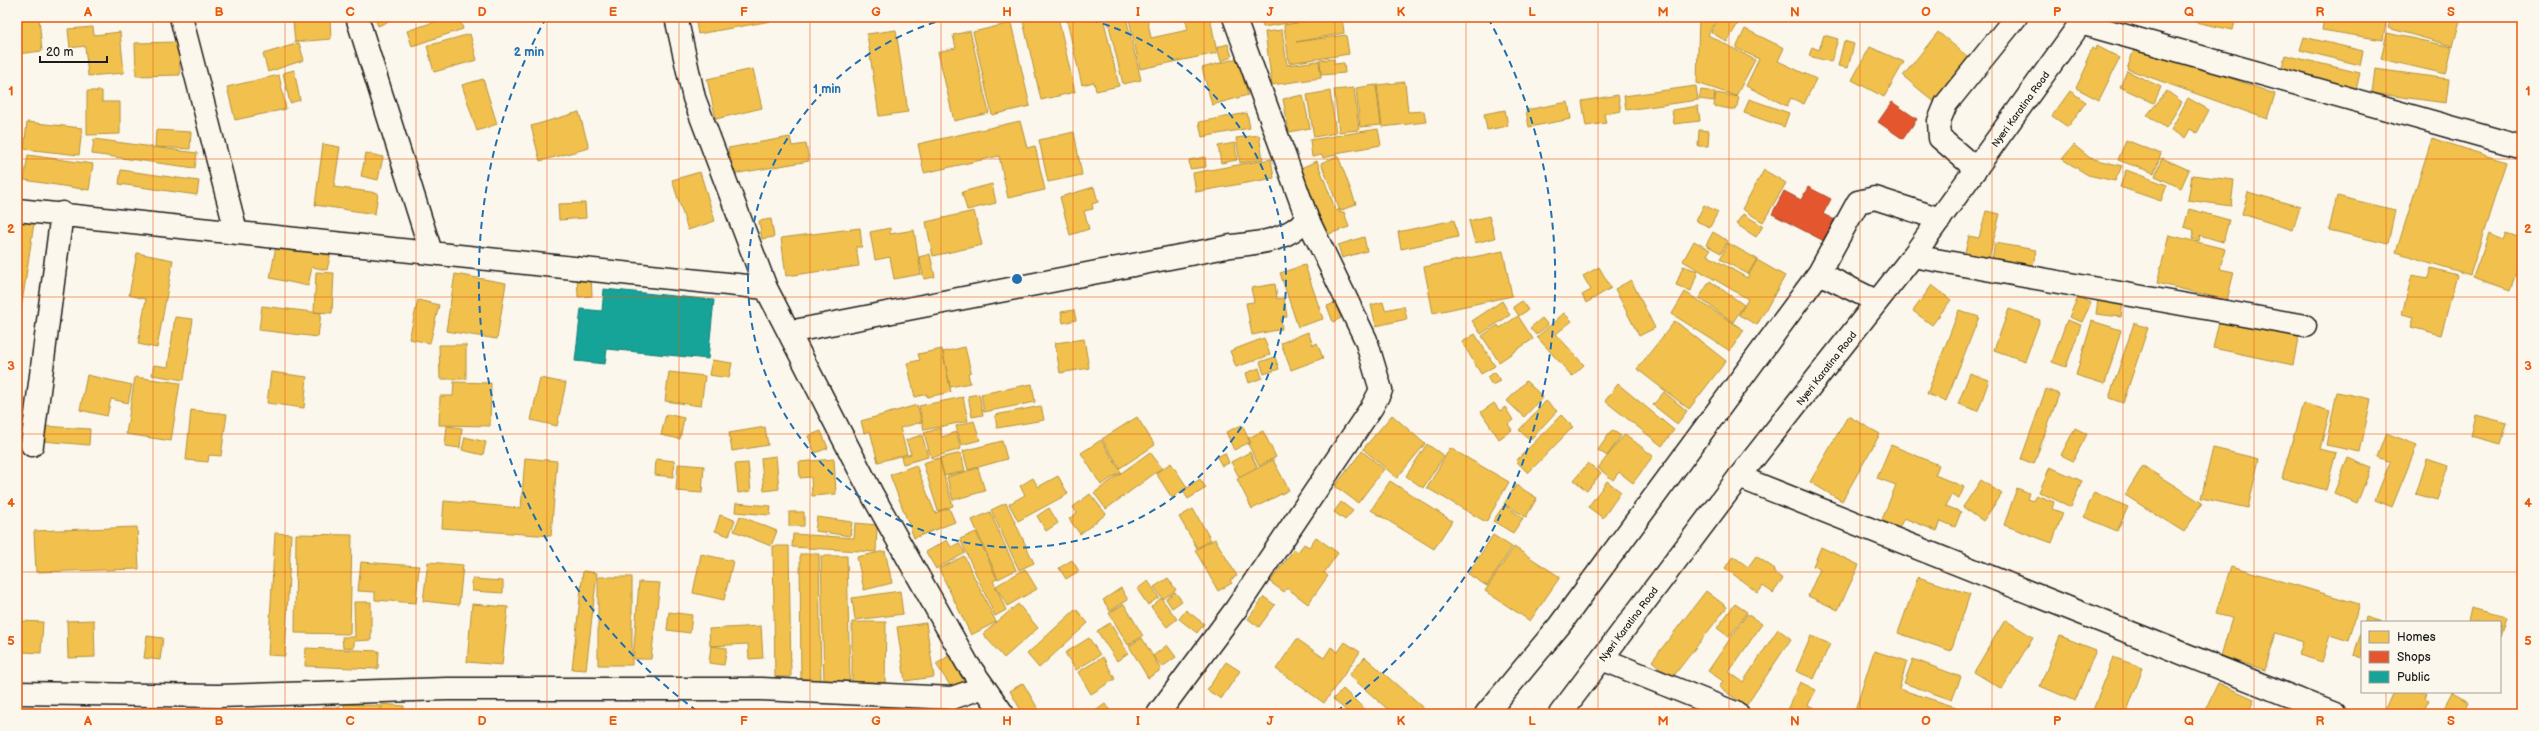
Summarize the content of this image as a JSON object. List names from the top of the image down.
{
  "streets": {
    "main road": ["Nyeri Karatina Road"]
  },
  "legend": ["Homes", "Shops", "Public"],
  "scale_bar": "20 m",
  "grid": {
    "columns": [
      "A",
      "B",
      "C",
      "D",
      "E",
      "F",
      "G",
      "H",
      "I",
      "J",
      "K",
      "L",
      "M",
      "N",
      "O",
      "P",
      "Q",
      "R",
      "S"
    ],
    "rows": [
      "1",
      "2",
      "3",
      "4",
      "5"
    ]
  },
  "rings": ["2 min", "1 min"]
}
